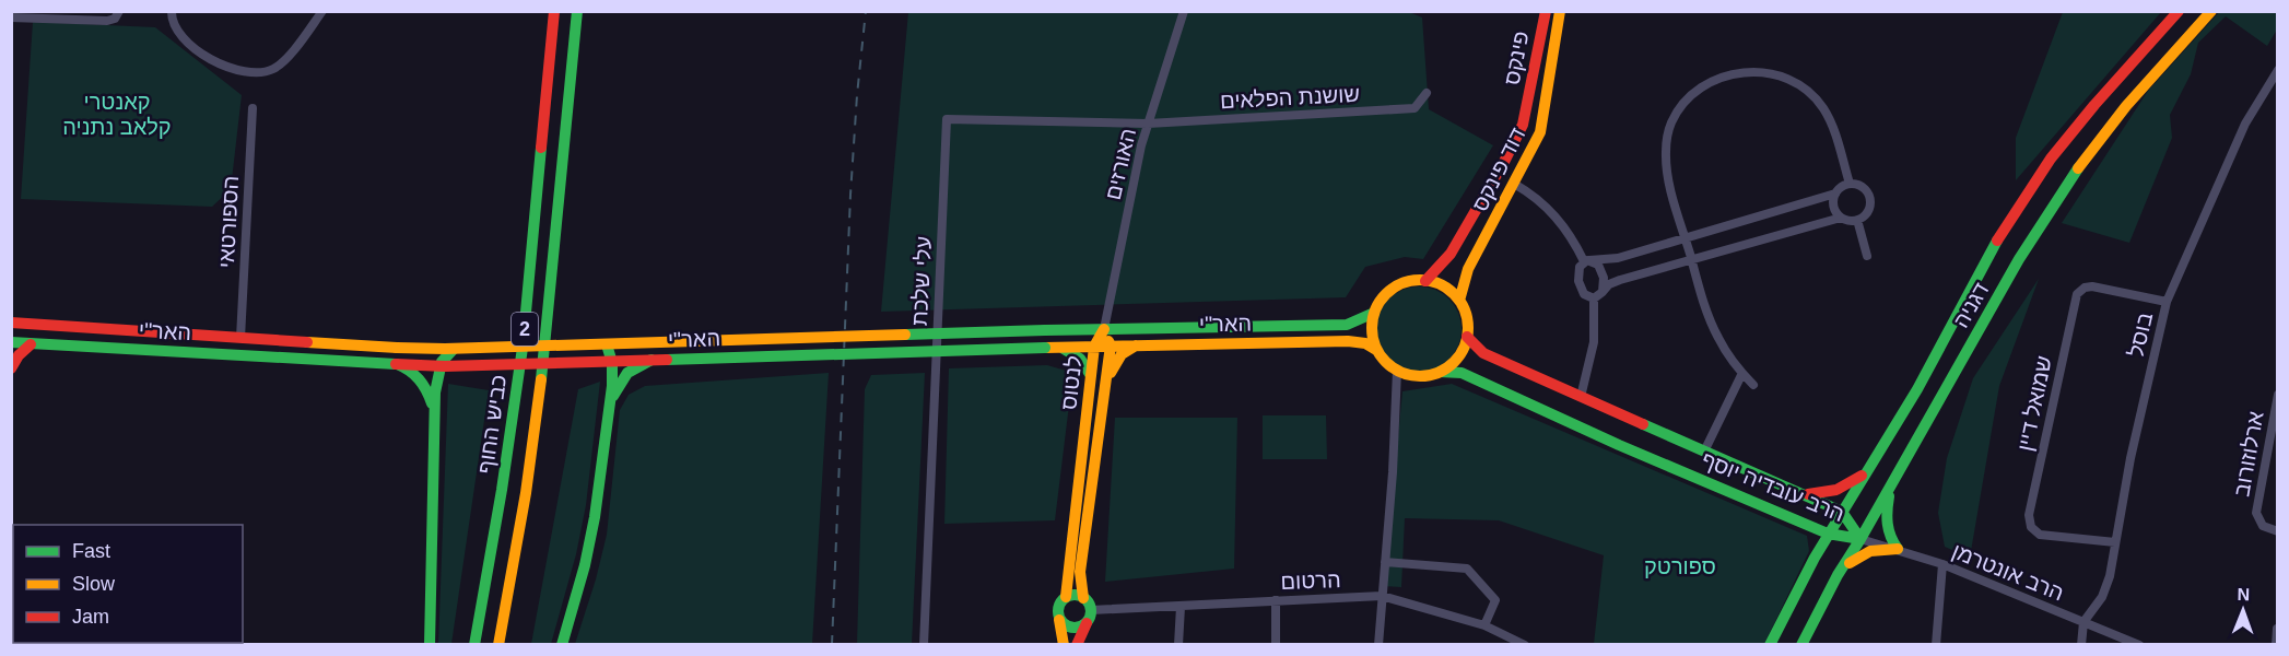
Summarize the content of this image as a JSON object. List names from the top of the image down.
{
  "streets": {
    "main road": [
      "פינקס",
      "דוד פינקס",
      "דגניה",
      "האר\"י",
      "2",
      "לנטוס",
      "כביש החוף",
      "הרב עובדיה יוסף"
    ],
    "street": [
      "שושנת הפלאים",
      "האורזים",
      "הספורטאי",
      "עלי שלכת",
      "בוסל",
      "שמואל דיין",
      "ארלוזורוב",
      "הרב אונטרמן",
      "הרטום"
    ]
  },
  "crossings": [
    ["פינקס", "דוד פינקס"],
    ["פינקס", "האר\"י"],
    ["פינקס", "הרב עובדיה יוסף"],
    ["שושנת הפלאים", "האורזים"],
    ["שושנת הפלאים", "עלי שלכת"],
    ["האורזים", "עלי שלכת"],
    ["האורזים", "האר\"י"],
    ["האורזים", "לנטוס"],
    ["דוד פינקס", "האר\"י"],
    ["דוד פינקס", "הרב עובדיה יוסף"],
    ["הספורטאי", "האר\"י"],
    ["דגניה", "הרב עובדיה יוסף"],
    ["דגניה", "הרב אונטרמן"],
    ["האר\"י", "לנטוס"],
    ["האר\"י", "הרב עובדיה יוסף"],
    ["בוסל", "שמואל דיין"],
    ["בוסל", "הרב אונטרמן"],
    ["לנטוס", "הרטום"],
    ["הרב עובדיה יוסף", "הרב אונטרמן"]
  ],
  "parks": ["קאנטרי קלאב נתניה", "ספורטק"],
  "legend": ["Fast", "Slow", "Jam"],
  "north": "top"
}
